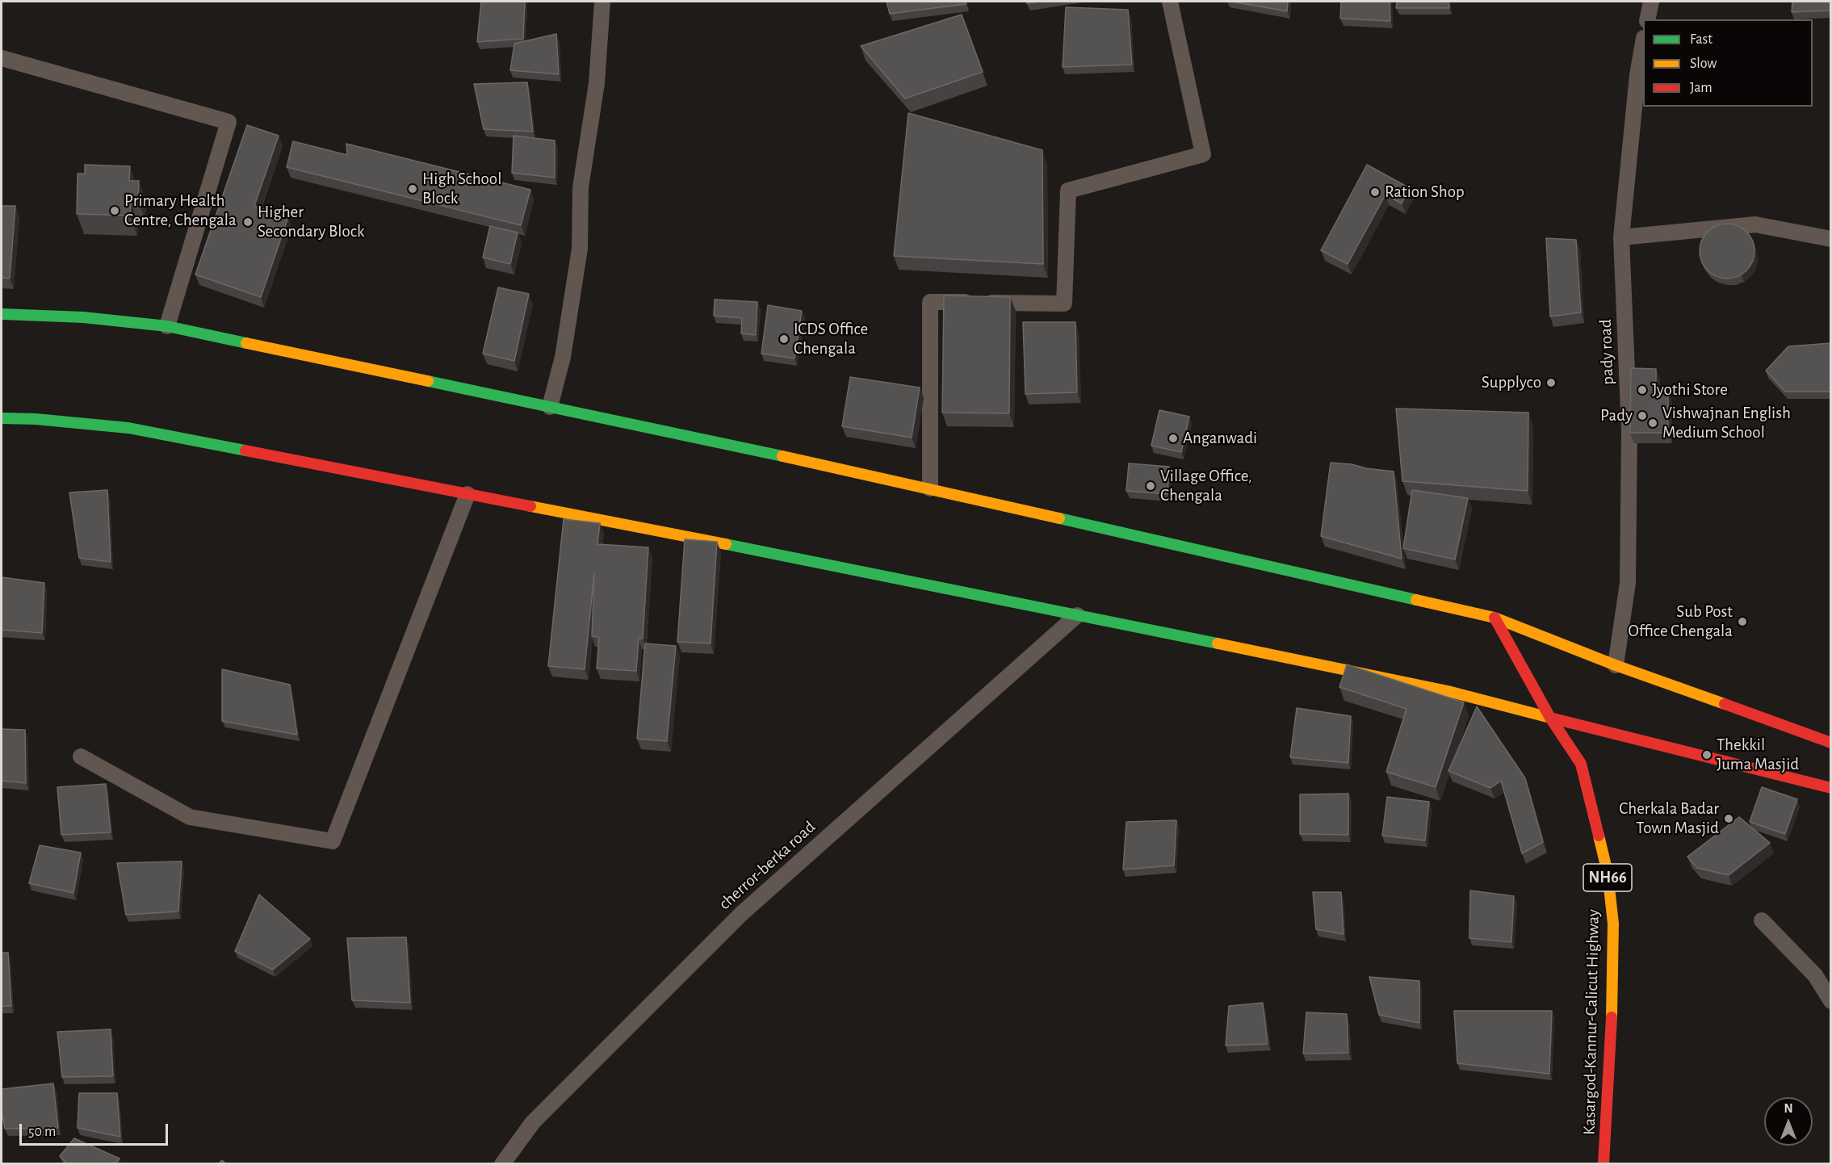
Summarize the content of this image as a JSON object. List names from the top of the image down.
{
  "streets": {
    "main road": ["NH66", "Kasargod-Kannur-Calicut Highway"],
    "street": ["pady road", "cherror-berka road"]
  },
  "places": [
    "High School Block",
    "Ration Shop",
    "Primary Health Centre, Chengala",
    "Higher Secondary Block",
    "ICDS Office Chengala",
    "Supplyco",
    "Jyothi Store",
    "Pady",
    "Vishwajnan English Medium School",
    "Anganwadi",
    "Village Office, Chengala",
    "Sub Post Office Chengala",
    "Thekkil Juma Masjid",
    "Cherkala Badar Town Masjid"
  ],
  "legend": ["Fast", "Slow", "Jam"],
  "scale_bar": "50 m",
  "north": "top"
}
